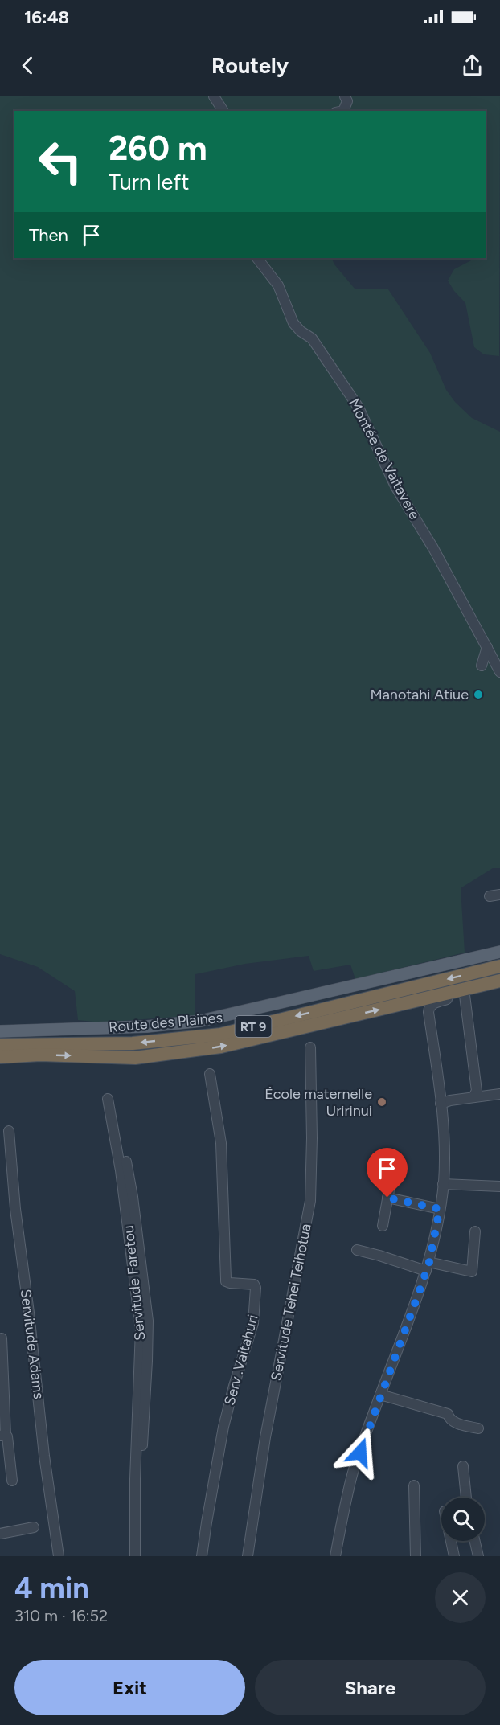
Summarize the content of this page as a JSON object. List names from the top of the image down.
{
  "streets": {
    "highway": ["Route des Plaines", "RT 9"],
    "street": [
      "Montée de Vaitavere",
      "Servitude Faretou",
      "Servitude Tehei Teihotua",
      "Servitude Adams",
      "Serv .Vaitahuri"
    ]
  },
  "places": ["Manotahi Atiue", "École maternelle Uririnui"],
  "page": {
    "status": "16:48",
    "header": "Routely",
    "turn": ["260 m", "Turn left"],
    "then": "Then",
    "heading": ["4 min", "310 m · 16:52"],
    "buttons": ["Exit", "Share"]
  }
}
